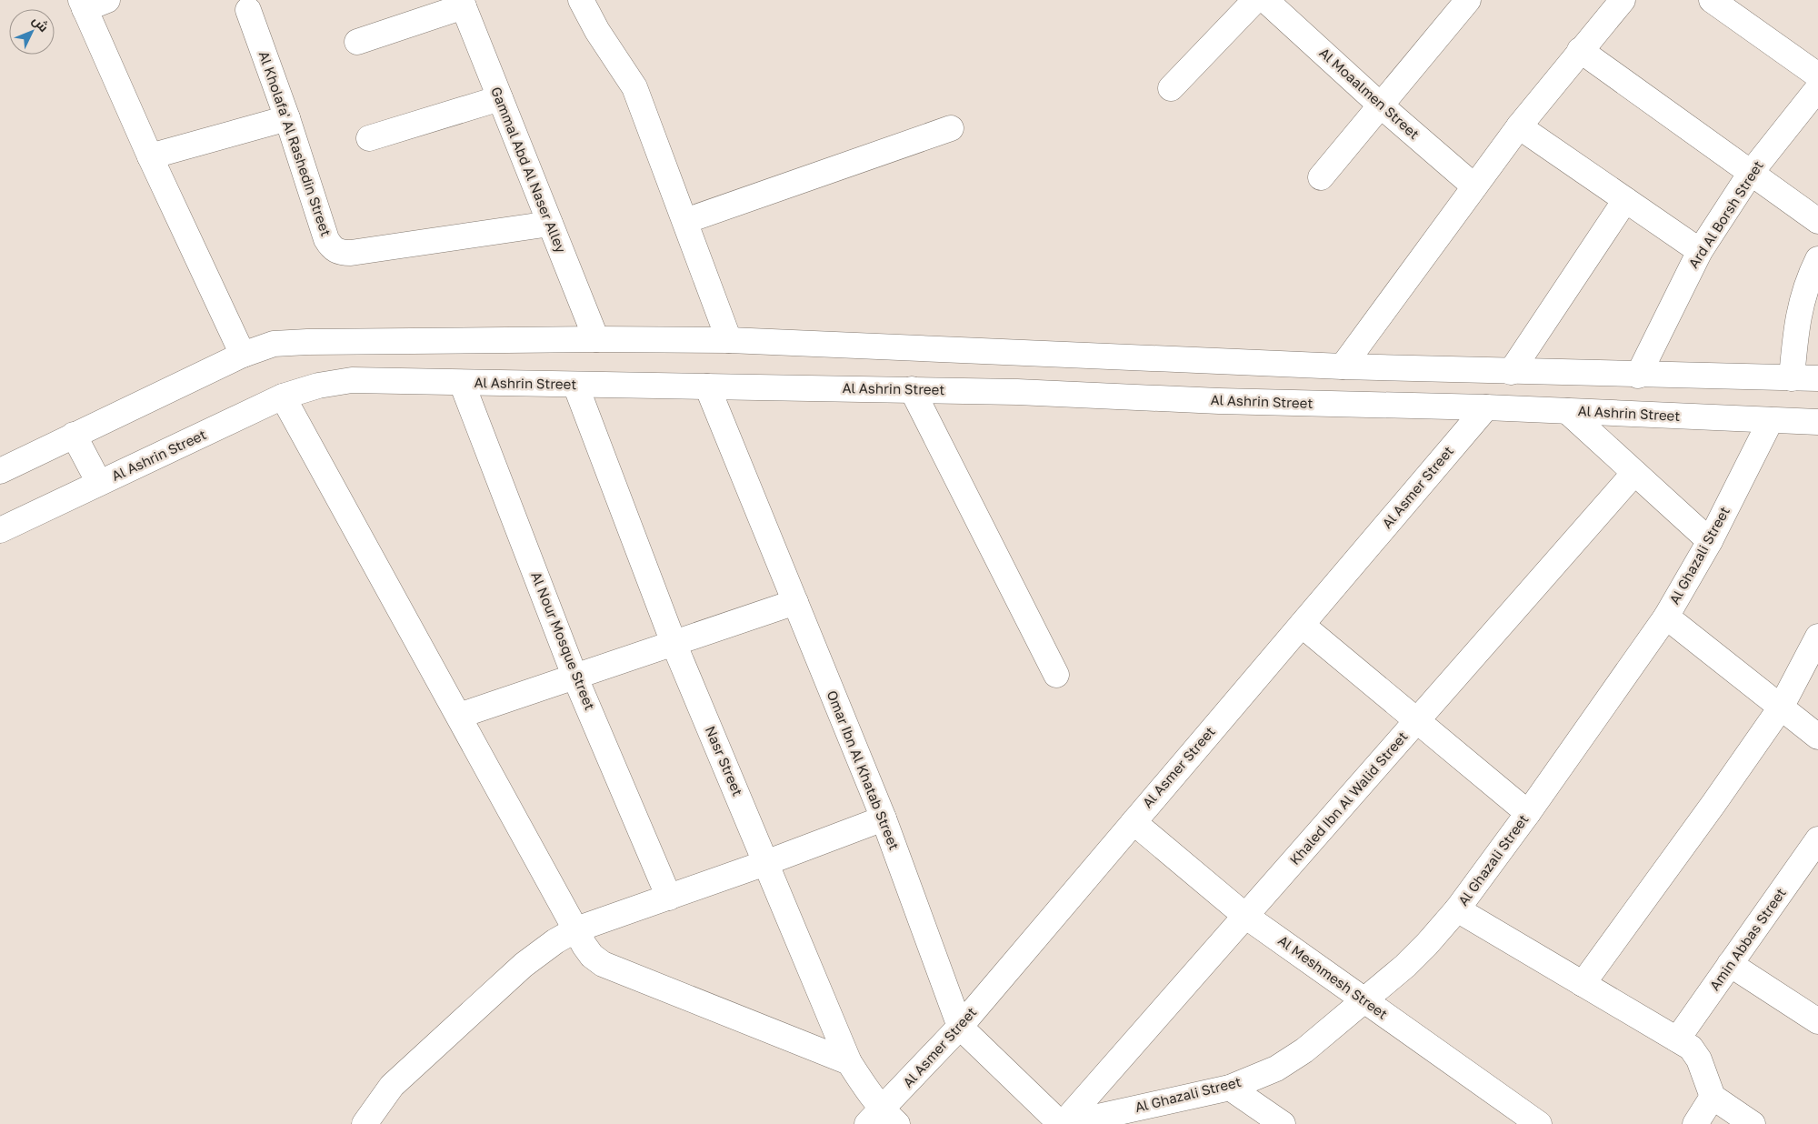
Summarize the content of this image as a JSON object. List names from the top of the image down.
{
  "streets": {
    "street": [
      "Al Moaalmen Street",
      "Al Kholafa' Al Rashedin Street",
      "Gammal Abd Al Naser Alley",
      "Ard Al Borsh Street",
      "Al Ashrin Street",
      "Al Asmer Street",
      "Al Ghazali Street",
      "Al Nour Mosque Street",
      "Nasr Street",
      "Omar Ibn Al Khatab Street",
      "Khaled Ibn Al Walid Street",
      "Amin Abbas Street",
      "Al Meshmesh Street"
    ]
  },
  "crossings": [
    ["Al Kholafa' Al Rashedin Street", "Gammal Abd Al Naser Alley"],
    ["Al Ashrin Street", "Al Asmer Street"],
    ["Al Ashrin Street", "Al Ghazali Street"],
    ["Al Ashrin Street", "Al Nour Mosque Street"],
    ["Al Ashrin Street", "Nasr Street"],
    ["Al Ashrin Street", "Omar Ibn Al Khatab Street"],
    ["Al Asmer Street", "Nasr Street"],
    ["Al Asmer Street", "Omar Ibn Al Khatab Street"],
    ["Al Asmer Street", "Al Meshmesh Street"],
    ["Al Ghazali Street", "Omar Ibn Al Khatab Street"],
    ["Al Ghazali Street", "Khaled Ibn Al Walid Street"],
    ["Al Ghazali Street", "Al Meshmesh Street"],
    ["Omar Ibn Al Khatab Street", "Khaled Ibn Al Walid Street"],
    ["Khaled Ibn Al Walid Street", "Al Meshmesh Street"]
  ],
  "north": "top right"
}
